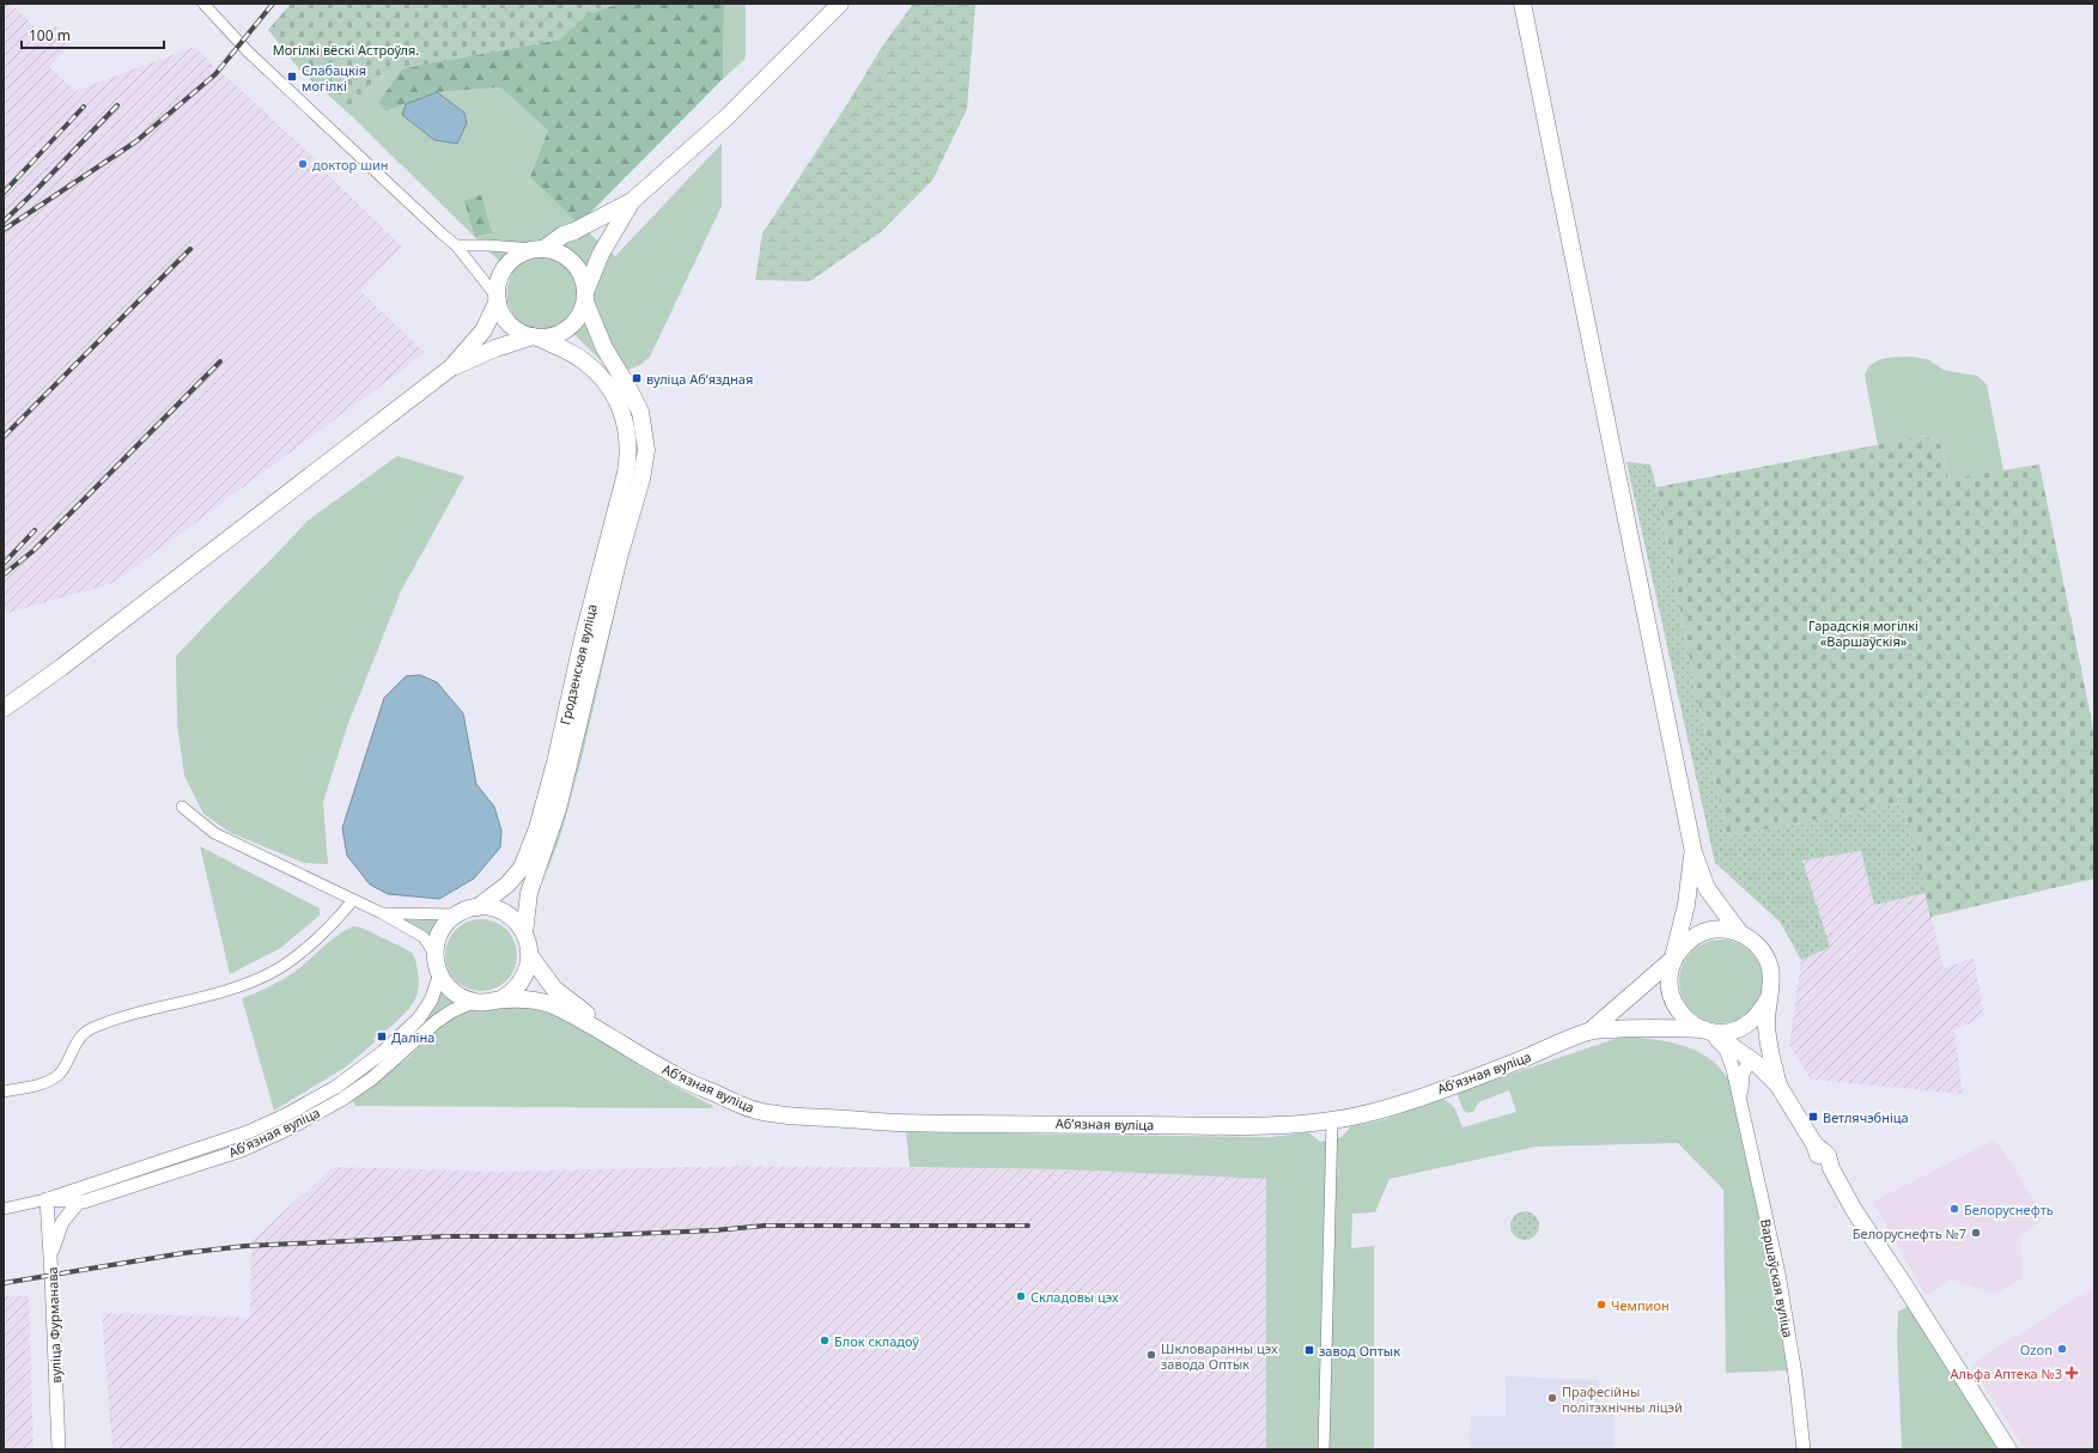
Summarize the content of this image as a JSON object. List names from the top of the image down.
{
  "streets": {
    "main road": ["Гродзенская вуліца", "Абʼязная вуліца"],
    "street": ["Варшаўская вуліца", "вуліца Фурманава"]
  },
  "crossings": [
    ["Гродзенская вуліца", "Абʼязная вуліца"],
    ["Абʼязная вуліца", "Варшаўская вуліца"],
    ["Абʼязная вуліца", "вуліца Фурманава"]
  ],
  "parks": ["Могілкі вёскі Астроўля.", "Гарадскія могілкі «Варшаўскія»"],
  "places": {
    "transit": [
      "Слабацкія могілкі",
      "вуліца Абʼяздная",
      "Даліна",
      "Ветлячэбніца",
      "завод Оптык"
    ],
    "other": [
      "доктор шин",
      "Белоруснефть",
      "Белоруснефть №7",
      "Складовы цэх",
      "Чемпион",
      "Блок складоў",
      "Ozon",
      "Шкловаранны цэх завода Оптык",
      "Прафесійны політэхнічны ліцэй"
    ],
    "health": ["Альфа Аптека №3"]
  },
  "scale_bar": "100 m"
}
